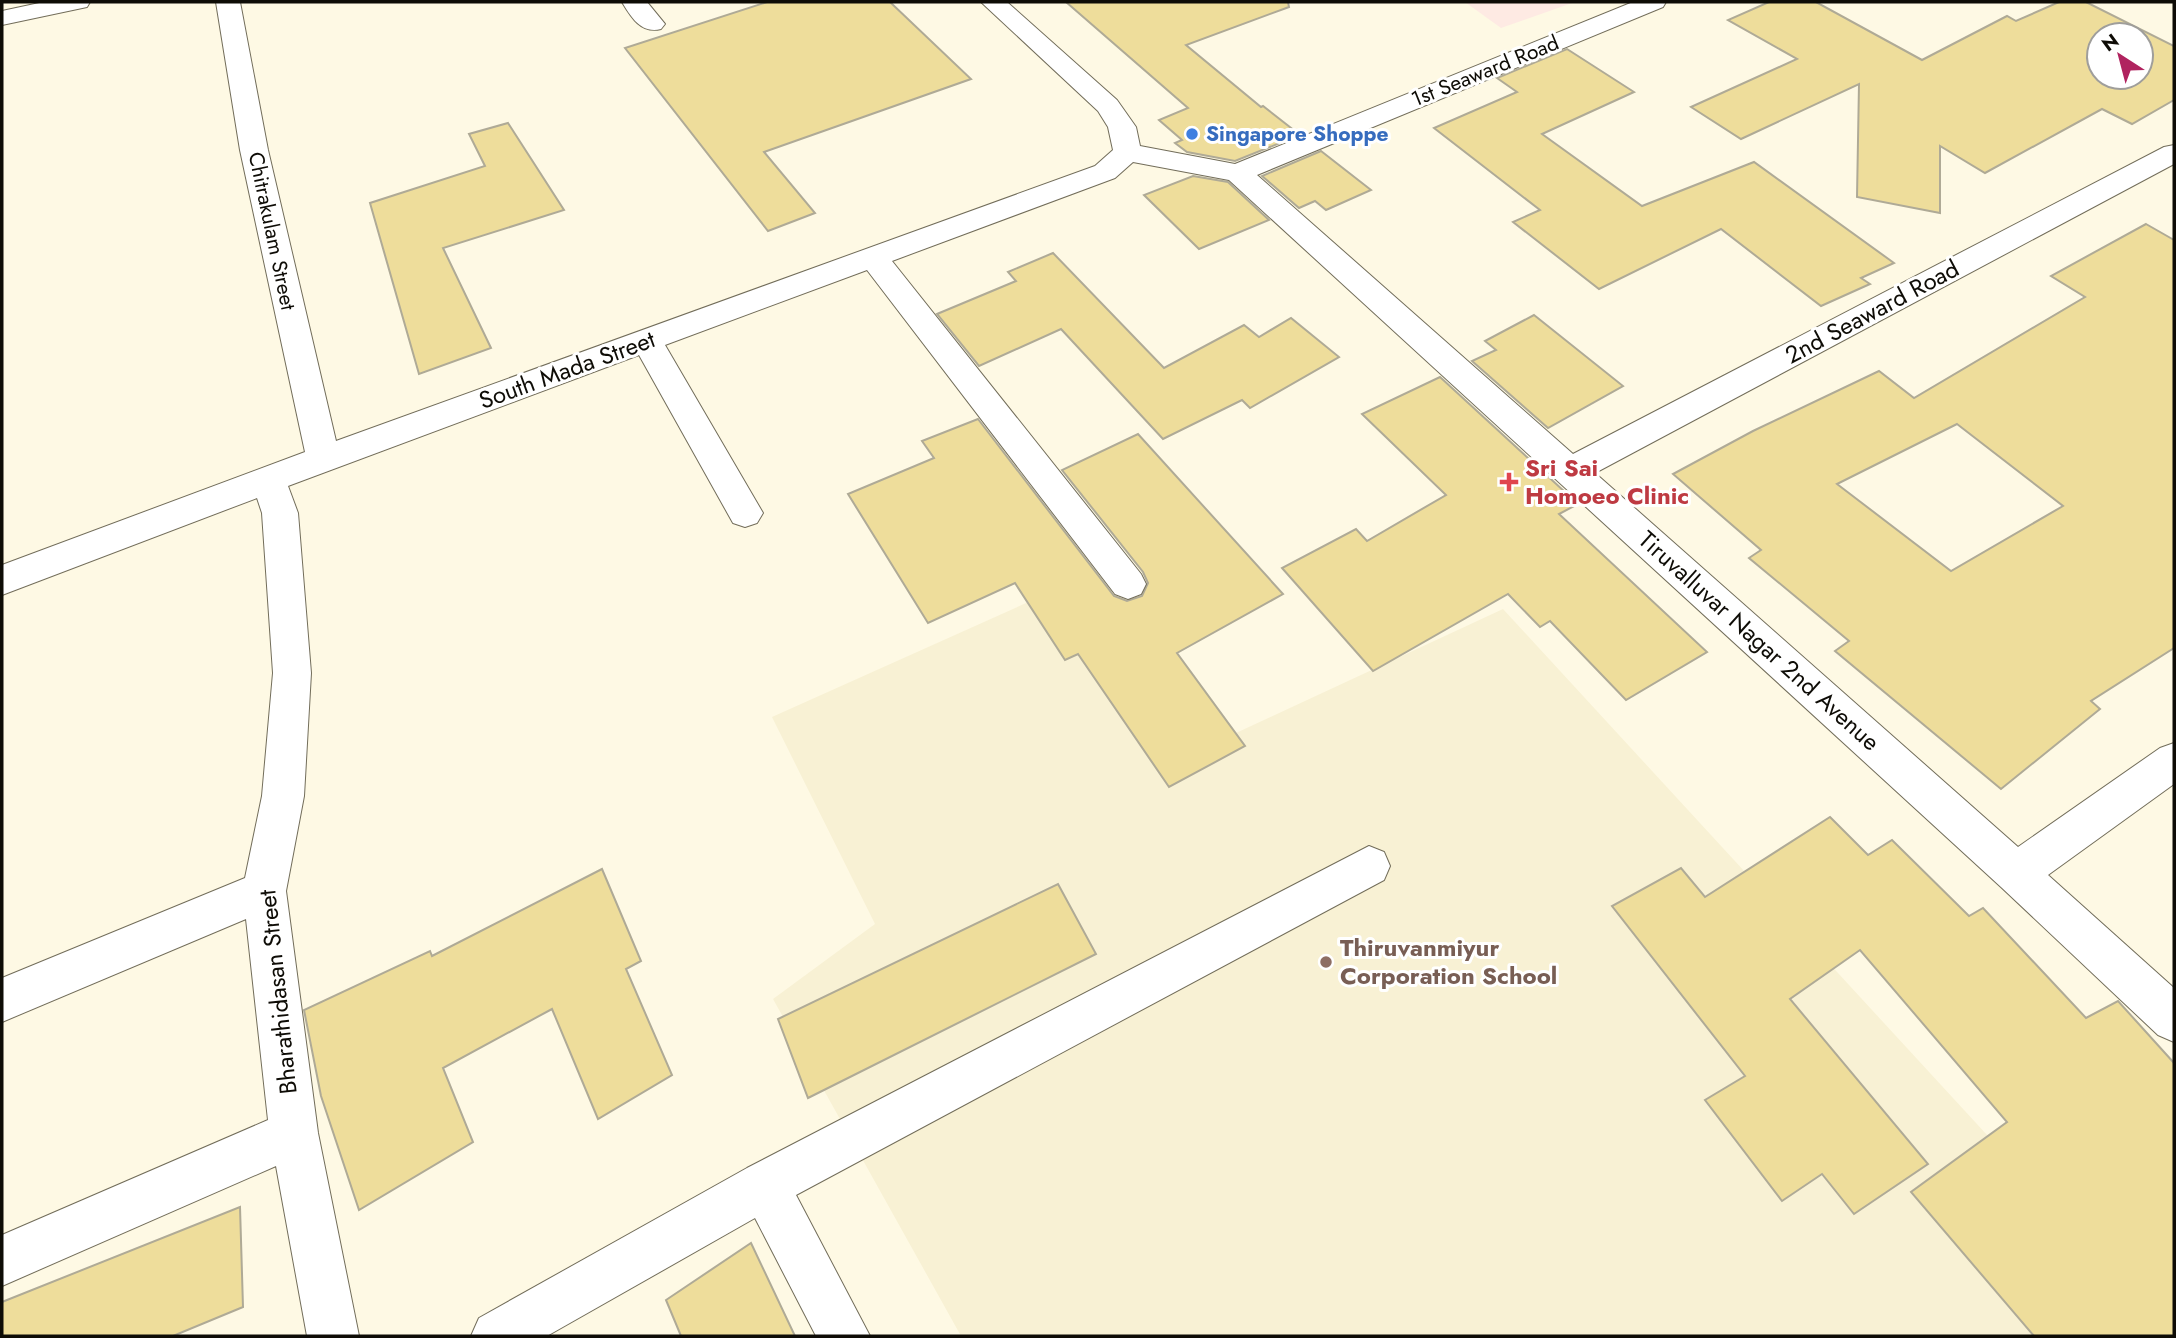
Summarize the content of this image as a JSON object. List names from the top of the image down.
{
  "streets": {
    "street": [
      "1st Seaward Road",
      "Chitrakulam Street",
      "2nd Seaward Road",
      "South Mada Street",
      "Tiruvalluvar Nagar 2nd Avenue",
      "Bharathidasan Street"
    ]
  },
  "crossings": [
    ["1st Seaward Road", "Tiruvalluvar Nagar 2nd Avenue"],
    ["Chitrakulam Street", "South Mada Street"],
    ["2nd Seaward Road", "Tiruvalluvar Nagar 2nd Avenue"],
    ["South Mada Street", "Bharathidasan Street"]
  ],
  "places": {
    "other": ["Singapore Shoppe", "Thiruvanmiyur Corporation School"],
    "health": ["Sri Sai Homoeo Clinic"]
  },
  "north": "top left"
}
